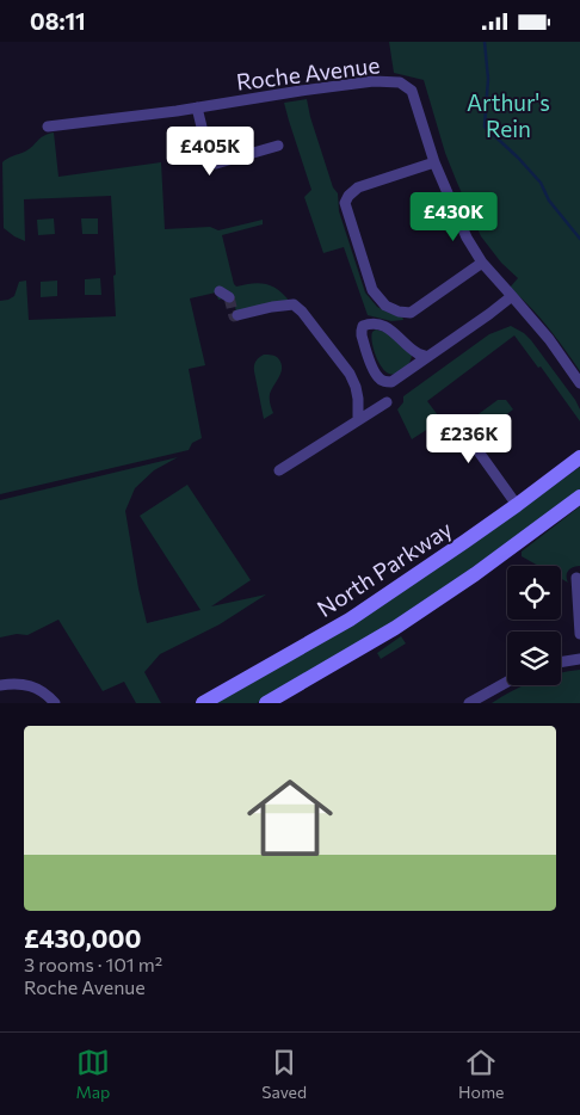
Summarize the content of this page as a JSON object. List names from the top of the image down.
{
  "streets": {
    "street": ["Roche Avenue", "North Parkway"]
  },
  "parks": ["Arthur's Rein"],
  "page": {
    "status": "08:11",
    "price": ["£405K", "£430K", "£236K"],
    "list": [
      {
        "name": "£430,000",
        "note": "3 rooms · 101 m² · Roche Avenue"
      }
    ],
    "tabs": ["Map", "Saved", "Home"]
  }
}
